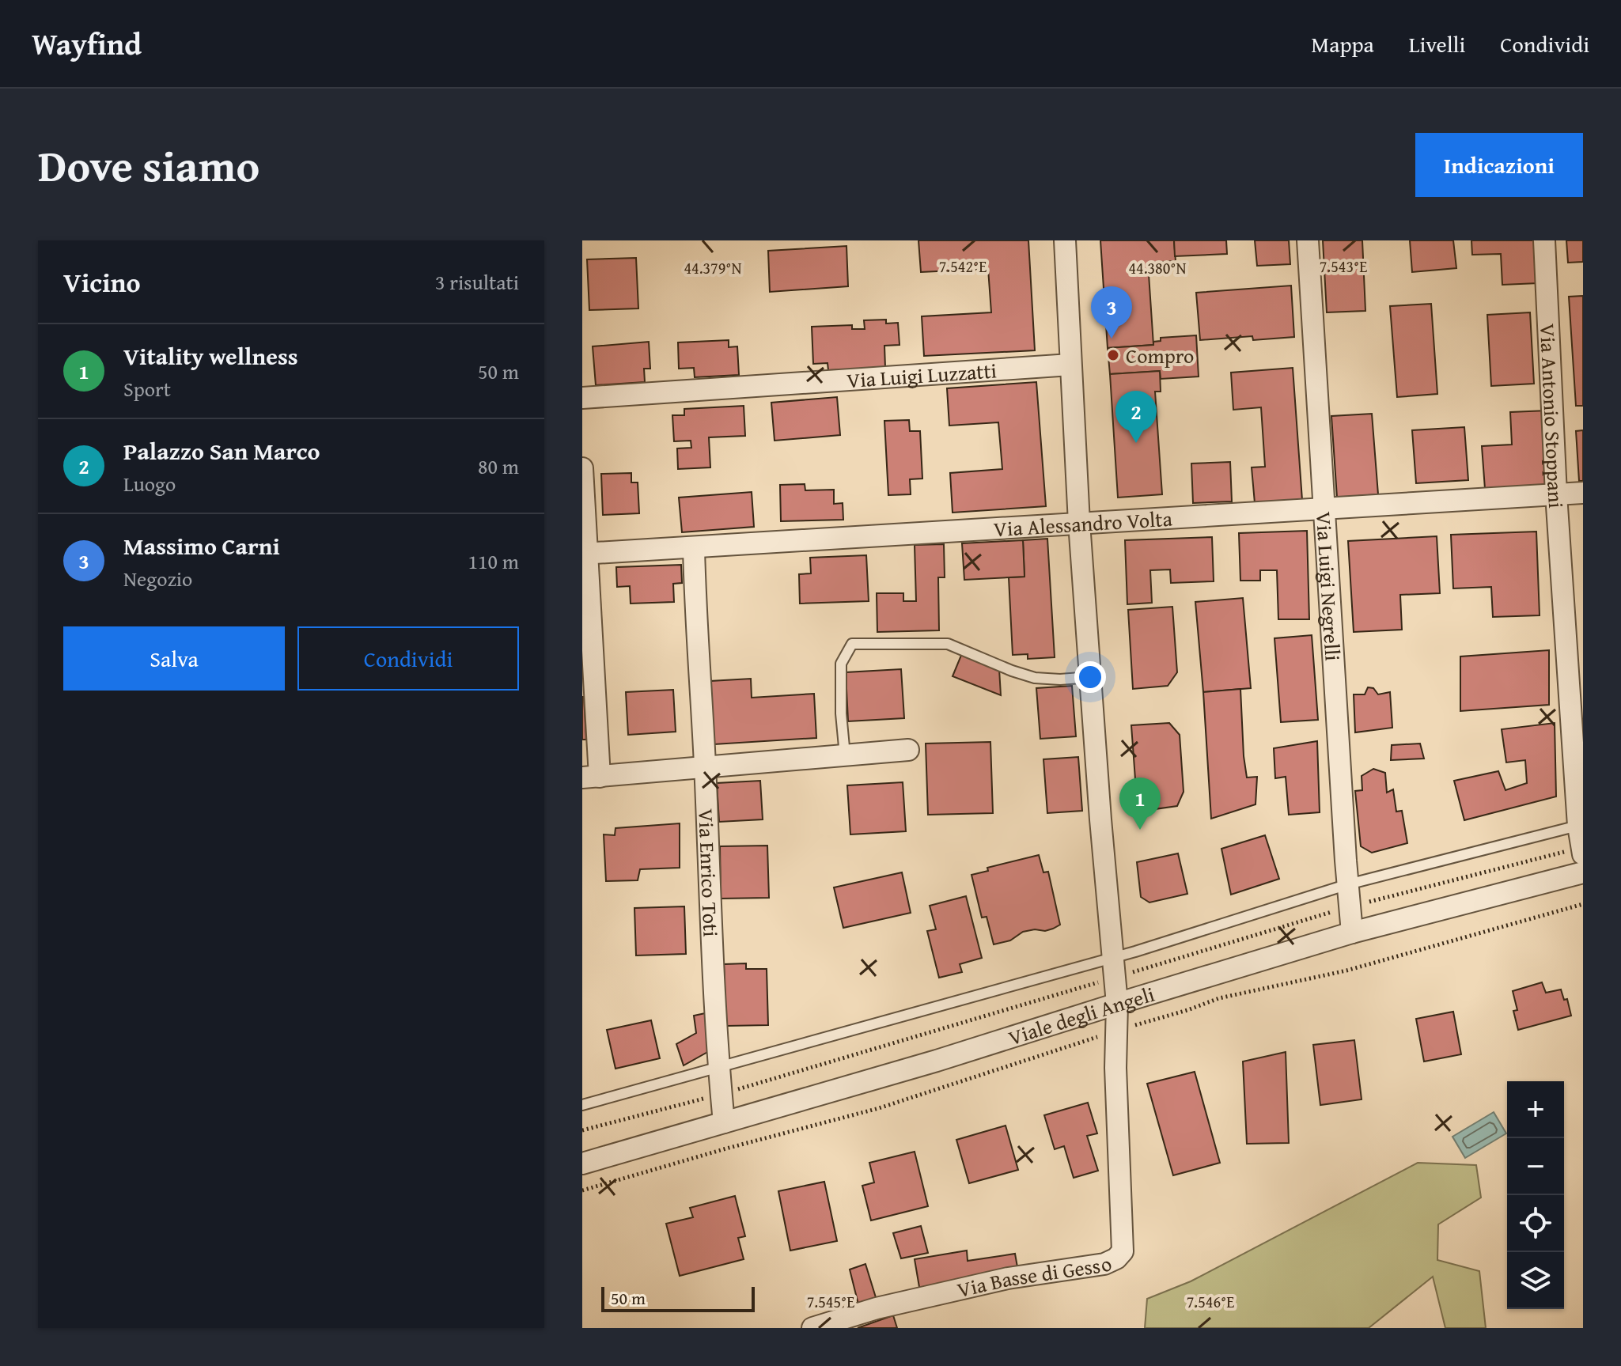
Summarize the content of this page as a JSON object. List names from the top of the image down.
{
  "streets": {
    "street": [
      "Via Luigi Luzzatti",
      "Via Antonio Stoppani",
      "Via Alessandro Volta",
      "Via Luigi Negrelli",
      "Via Enrico Toti",
      "Viale degli Angeli",
      "Via Basse di Gesso"
    ]
  },
  "crossings": [
    ["Via Luigi Luzzatti", "Via Basse di Gesso"],
    ["Via Antonio Stoppani", "Via Alessandro Volta"],
    ["Via Alessandro Volta", "Via Luigi Negrelli"],
    ["Via Alessandro Volta", "Via Enrico Toti"],
    ["Via Alessandro Volta", "Via Basse di Gesso"],
    ["Via Luigi Negrelli", "Viale degli Angeli"],
    ["Via Enrico Toti", "Viale degli Angeli"],
    ["Viale degli Angeli", "Via Basse di Gesso"]
  ],
  "places": ["Compro"],
  "scale_bar": "50 m",
  "page": {
    "header": "Wayfind",
    "nav": ["Mappa", "Livelli", "Condividi"],
    "title": "Dove siamo",
    "buttons": [
      "Indicazioni",
      ["Salva", "Condividi"]
    ],
    "heading": ["Vicino", "3 risultati"],
    "pins": ["3", "2", "1"],
    "list": [
      {
        "mark": "1",
        "name": "Vitality wellness",
        "note": "Sport",
        "value": "50 m"
      },
      {
        "mark": "2",
        "name": "Palazzo San Marco",
        "note": "Luogo",
        "value": "80 m"
      },
      {
        "mark": "3",
        "name": "Massimo Carni",
        "note": "Negozio",
        "value": "110 m"
      }
    ],
    "map_buttons": ["+", "−"],
    "scale": "50 m"
  },
  "coordinates": [
    "7.542°E",
    "7.543°E",
    "44.379°N",
    "44.380°N",
    "7.545°E",
    "7.546°E"
  ]
}
